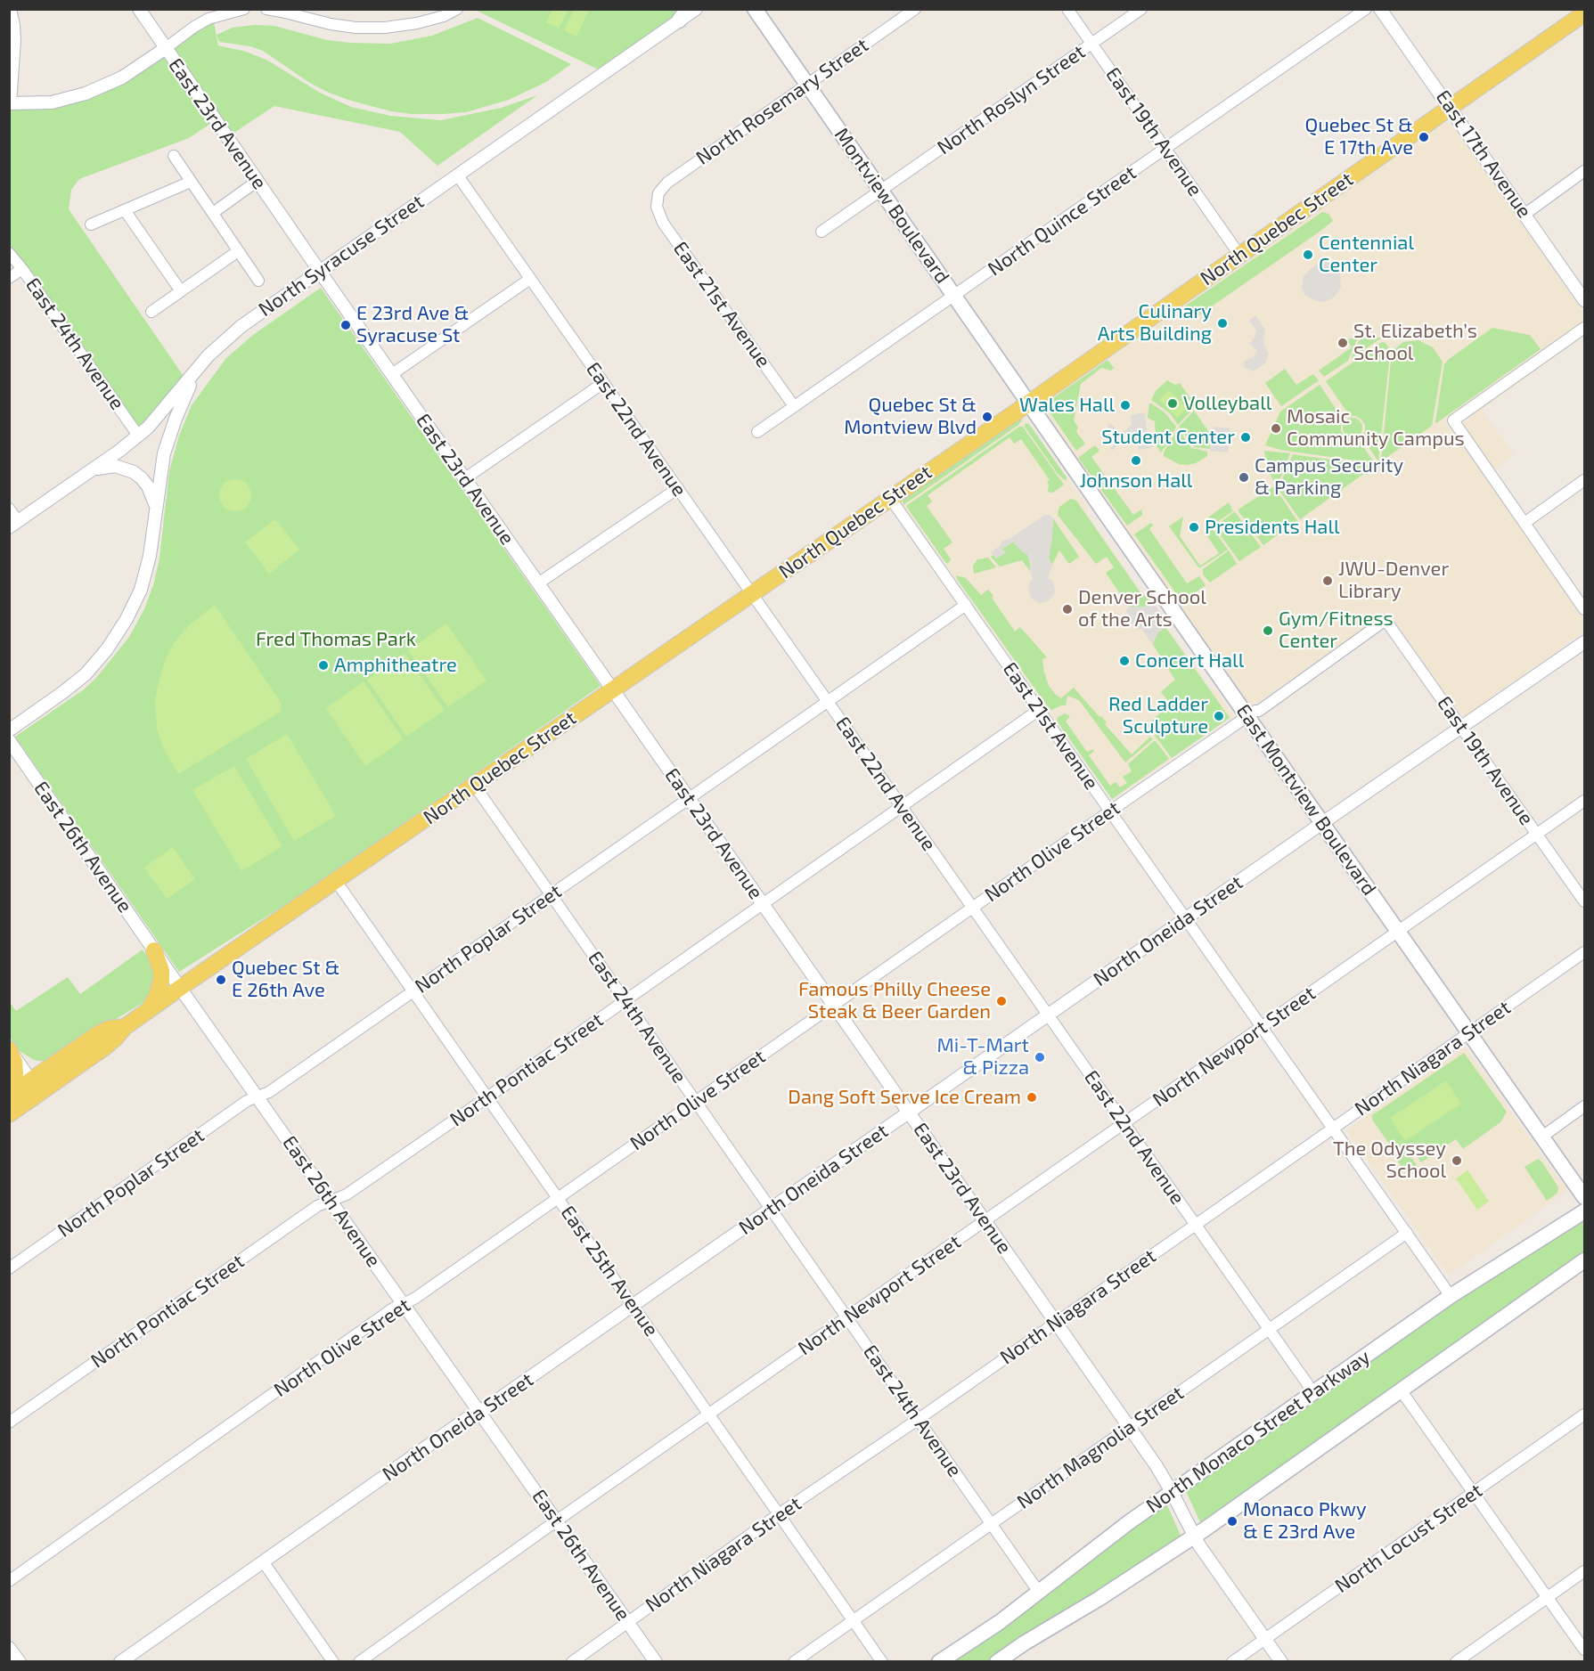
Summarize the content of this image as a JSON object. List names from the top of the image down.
{
  "streets": {
    "main road": [
      "Montview Boulevard",
      "North Quebec Street",
      "East Montview Boulevard",
      "North Monaco Street Parkway"
    ],
    "street": [
      "North Roslyn Street",
      "North Rosemary Street",
      "East 23rd Avenue",
      "East 19th Avenue",
      "East 17th Avenue",
      "North Quince Street",
      "North Syracuse Street",
      "East 21st Avenue",
      "East 24th Avenue",
      "East 22nd Avenue",
      "East 26th Avenue",
      "North Olive Street",
      "North Oneida Street",
      "North Poplar Street",
      "North Newport Street",
      "North Niagara Street",
      "North Pontiac Street",
      "East 25th Avenue",
      "North Magnolia Street",
      "North Locust Street"
    ]
  },
  "crossings": [
    ["North Roslyn Street", "East 19th Avenue"],
    ["North Roslyn Street", "Montview Boulevard"],
    ["North Rosemary Street", "Montview Boulevard"],
    ["North Rosemary Street", "East 21st Avenue"],
    ["East 23rd Avenue", "North Quebec Street"],
    ["East 23rd Avenue", "North Syracuse Street"],
    ["East 23rd Avenue", "North Olive Street"],
    ["East 23rd Avenue", "North Oneida Street"],
    ["East 23rd Avenue", "North Poplar Street"],
    ["East 23rd Avenue", "North Newport Street"],
    ["East 23rd Avenue", "North Niagara Street"],
    ["East 23rd Avenue", "North Pontiac Street"],
    ["East 23rd Avenue", "North Monaco Street Parkway"],
    ["East 23rd Avenue", "North Magnolia Street"],
    ["East 23rd Avenue", "North Locust Street"],
    ["East 19th Avenue", "North Quince Street"],
    ["East 19th Avenue", "North Quebec Street"],
    ["East 19th Avenue", "North Olive Street"],
    ["East 19th Avenue", "North Oneida Street"],
    ["East 19th Avenue", "North Newport Street"],
    ["East 17th Avenue", "North Quebec Street"],
    ["Montview Boulevard", "North Quince Street"],
    ["Montview Boulevard", "North Quebec Street"],
    ["Montview Boulevard", "East Montview Boulevard"],
    ["North Quince Street", "East 21st Avenue"],
    ["North Quebec Street", "East 21st Avenue"],
    ["North Quebec Street", "East 24th Avenue"],
    ["North Quebec Street", "East 22nd Avenue"],
    ["North Quebec Street", "East Montview Boulevard"],
    ["North Quebec Street", "East 26th Avenue"],
    ["North Quebec Street", "East 25th Avenue"],
    ["North Syracuse Street", "East 24th Avenue"],
    ["North Syracuse Street", "East 22nd Avenue"],
    ["East 21st Avenue", "North Olive Street"],
    ["East 21st Avenue", "North Oneida Street"],
    ["East 21st Avenue", "North Poplar Street"],
    ["East 21st Avenue", "North Newport Street"],
    ["East 21st Avenue", "North Niagara Street"],
    ["East 21st Avenue", "North Pontiac Street"],
    ["East 21st Avenue", "North Monaco Street Parkway"],
    ["East 21st Avenue", "North Magnolia Street"],
    ["East 24th Avenue", "North Olive Street"],
    ["East 24th Avenue", "North Oneida Street"],
    ["East 24th Avenue", "North Poplar Street"],
    ["East 24th Avenue", "North Newport Street"],
    ["East 24th Avenue", "North Niagara Street"],
    ["East 24th Avenue", "North Pontiac Street"],
    ["East 24th Avenue", "North Monaco Street Parkway"],
    ["East 24th Avenue", "North Magnolia Street"],
    ["East 22nd Avenue", "North Olive Street"],
    ["East 22nd Avenue", "North Oneida Street"],
    ["East 22nd Avenue", "North Poplar Street"],
    ["East 22nd Avenue", "North Newport Street"],
    ["East 22nd Avenue", "North Niagara Street"],
    ["East 22nd Avenue", "North Pontiac Street"],
    ["East 22nd Avenue", "North Monaco Street Parkway"],
    ["East 22nd Avenue", "North Magnolia Street"],
    ["East Montview Boulevard", "North Olive Street"],
    ["East Montview Boulevard", "North Oneida Street"],
    ["East Montview Boulevard", "North Newport Street"],
    ["East Montview Boulevard", "North Niagara Street"],
    ["East 26th Avenue", "North Olive Street"],
    ["East 26th Avenue", "North Oneida Street"],
    ["East 26th Avenue", "North Poplar Street"],
    ["East 26th Avenue", "North Newport Street"],
    ["East 26th Avenue", "North Niagara Street"],
    ["East 26th Avenue", "North Pontiac Street"],
    ["North Olive Street", "East 25th Avenue"],
    ["North Oneida Street", "East 25th Avenue"],
    ["North Poplar Street", "East 25th Avenue"],
    ["North Newport Street", "East 25th Avenue"],
    ["North Niagara Street", "East 25th Avenue"],
    ["North Pontiac Street", "East 25th Avenue"],
    ["East 25th Avenue", "North Magnolia Street"]
  ],
  "parks": ["Fred Thomas Park"],
  "places": [
    "Quebec St & E 17th Ave",
    "Centennial Center",
    "Culinary Arts Building",
    "E 23rd Ave & Syracuse St",
    "St. Elizabeth’s School",
    "Volleyball",
    "Wales Hall",
    "Quebec St & Montview Blvd",
    "Mosaic Community Campus",
    "Student Center",
    "Johnson Hall",
    "Campus Security & Parking",
    "Presidents Hall",
    "JWU-Denver Library",
    "Denver School of the Arts",
    "Gym/Fitness Center",
    "Concert Hall",
    "Amphitheatre",
    "Red Ladder Sculpture",
    "Quebec St & E 26th Ave",
    "Famous Philly Cheese Steak & Beer Garden",
    "Mi-T-Mart & Pizza",
    "Dang Soft Serve Ice Cream",
    "The Odyssey School",
    "Monaco Pkwy & E 23rd Ave"
  ]
}
